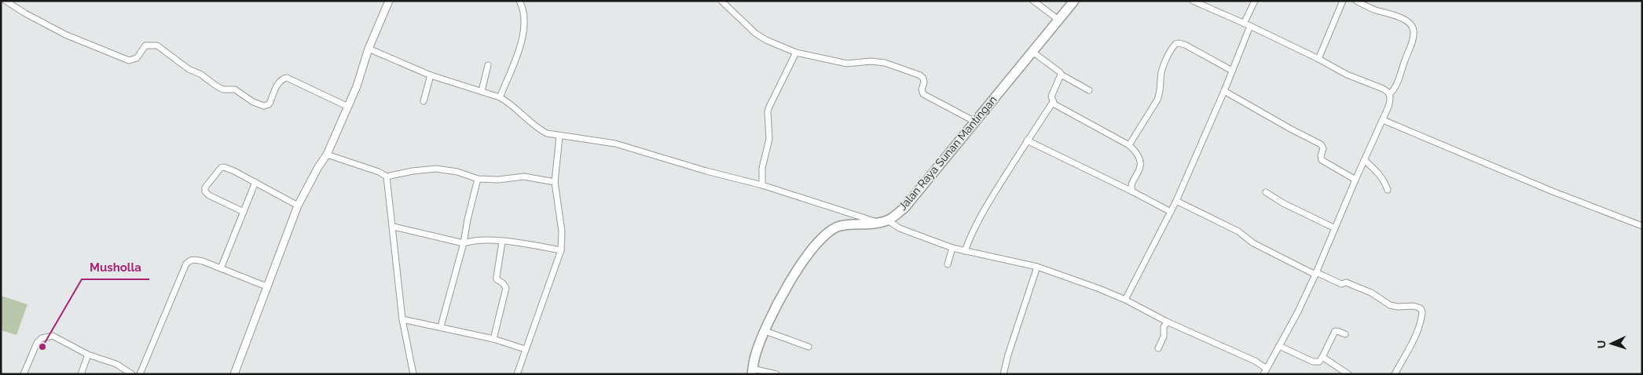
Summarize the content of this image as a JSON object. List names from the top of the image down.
{
  "streets": {
    "main road": ["Jalan Raya Sunan Mantingan"]
  },
  "places": ["Musholla"],
  "north": "left"
}
